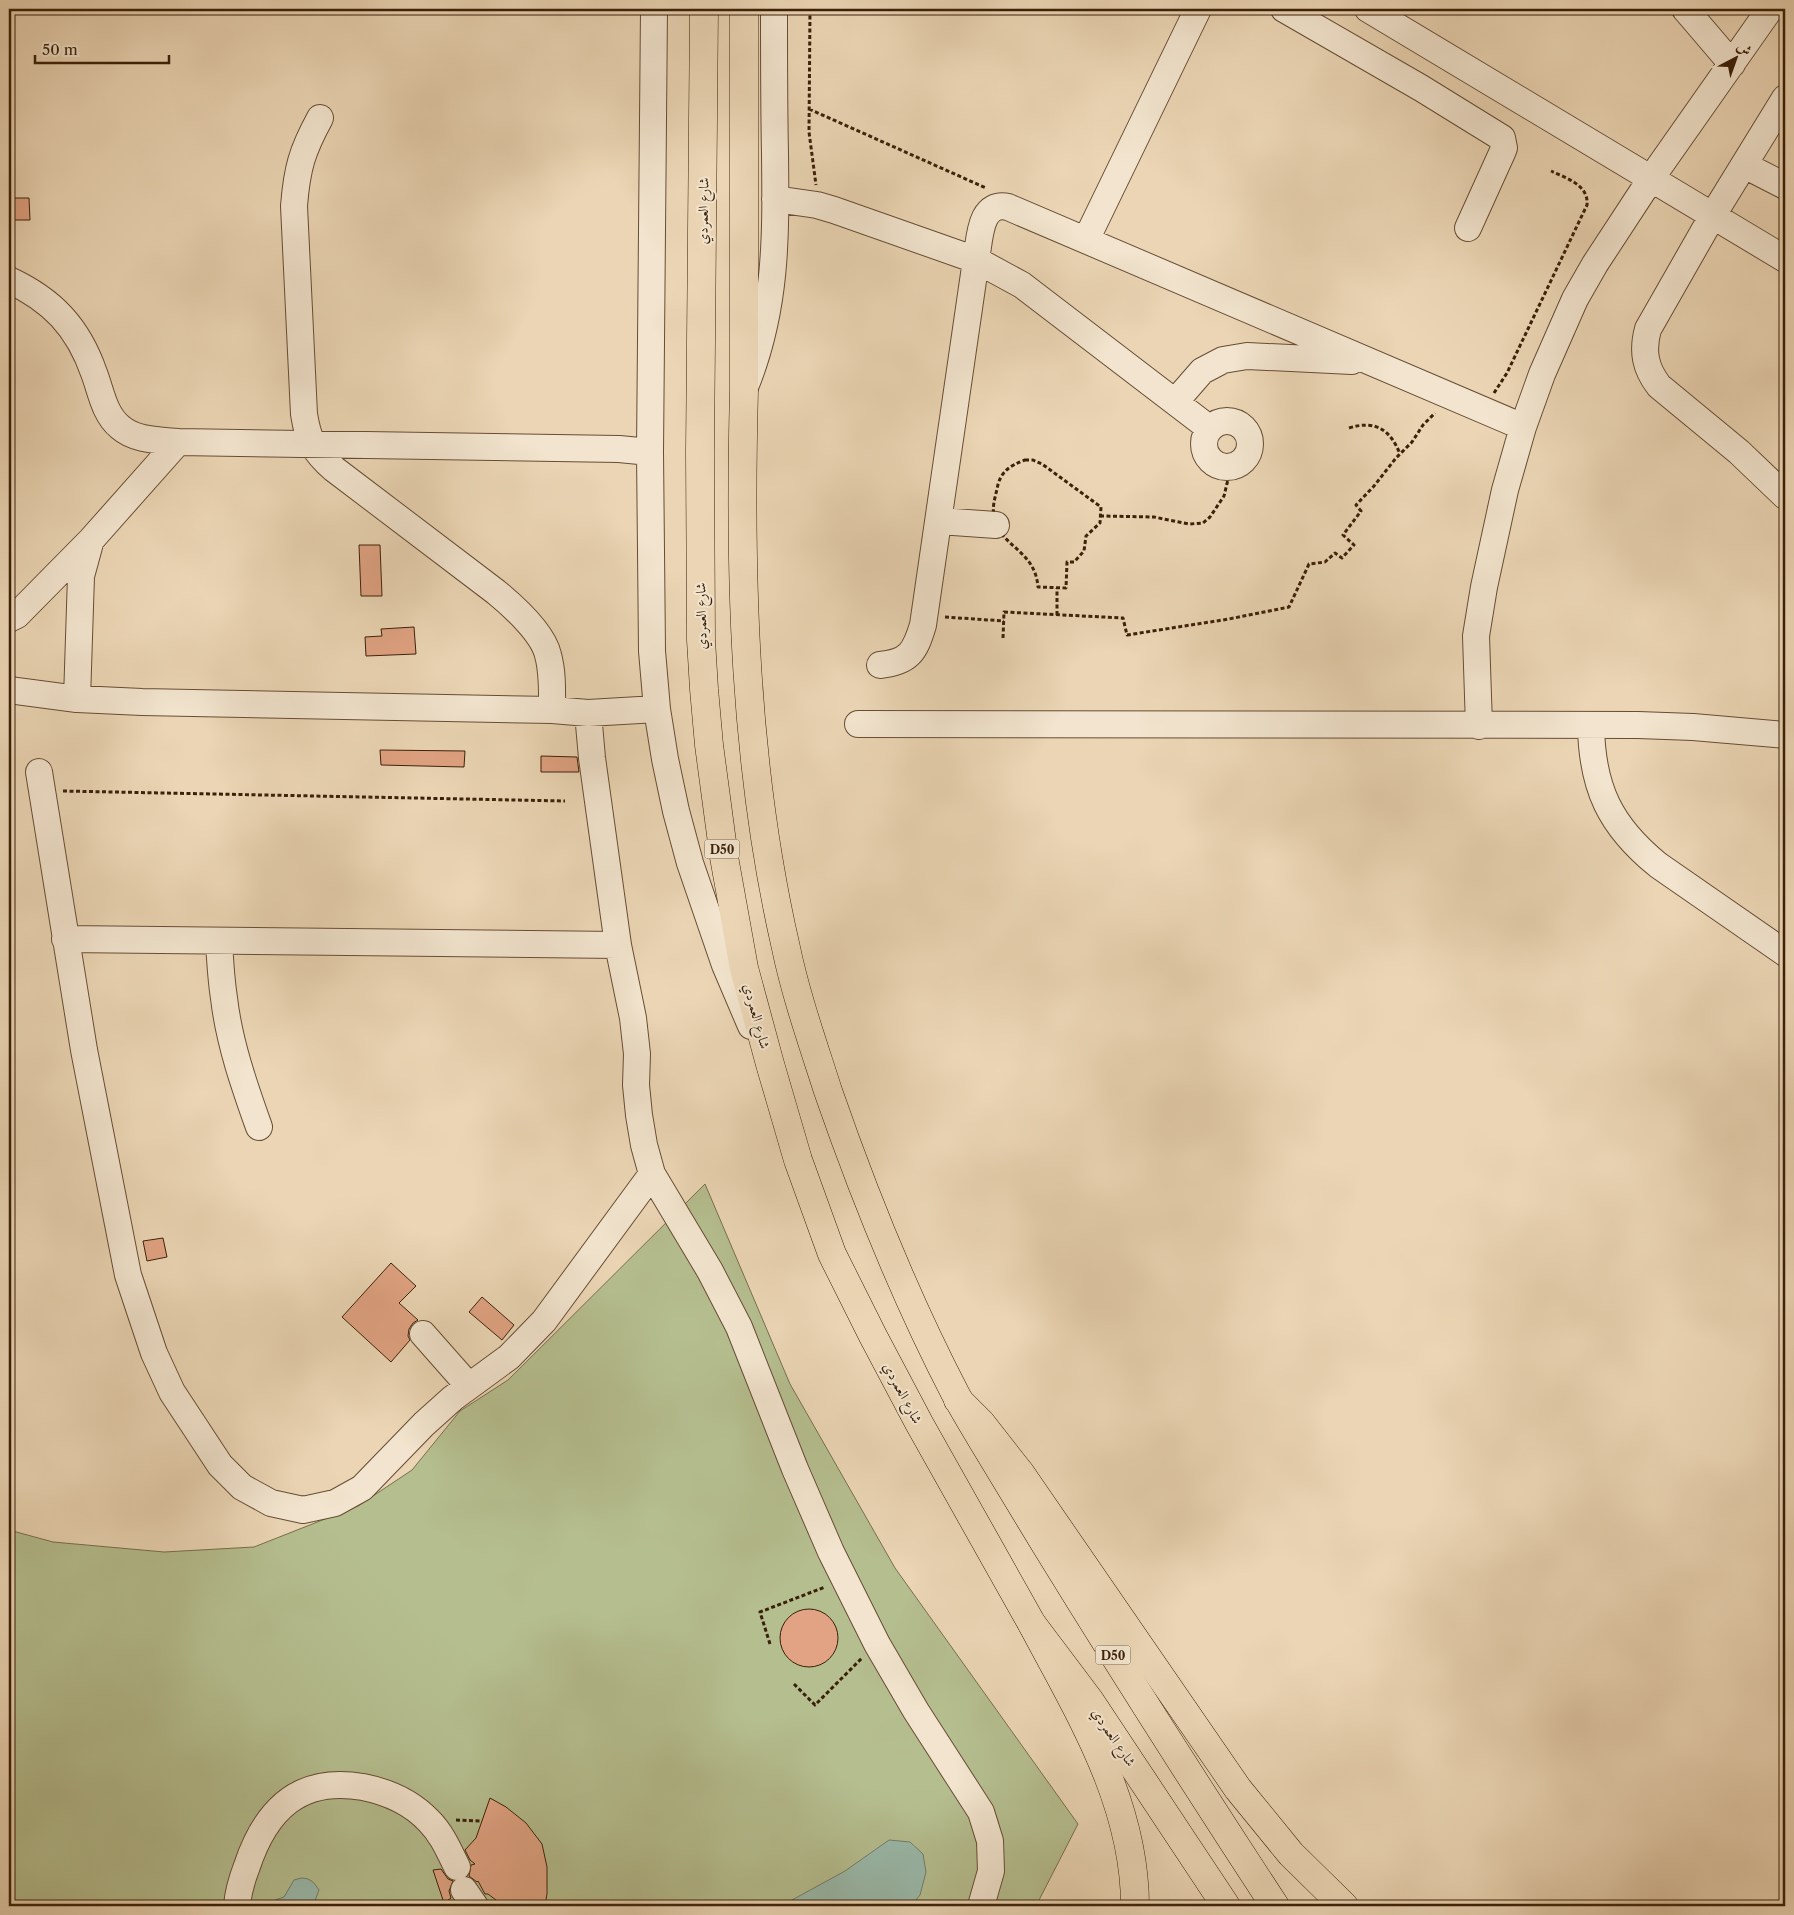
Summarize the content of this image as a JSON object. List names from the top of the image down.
{
  "streets": {
    "main road": ["شارع العمردي", "D50"]
  },
  "scale_bar": "50 m",
  "north": "top right"
}
